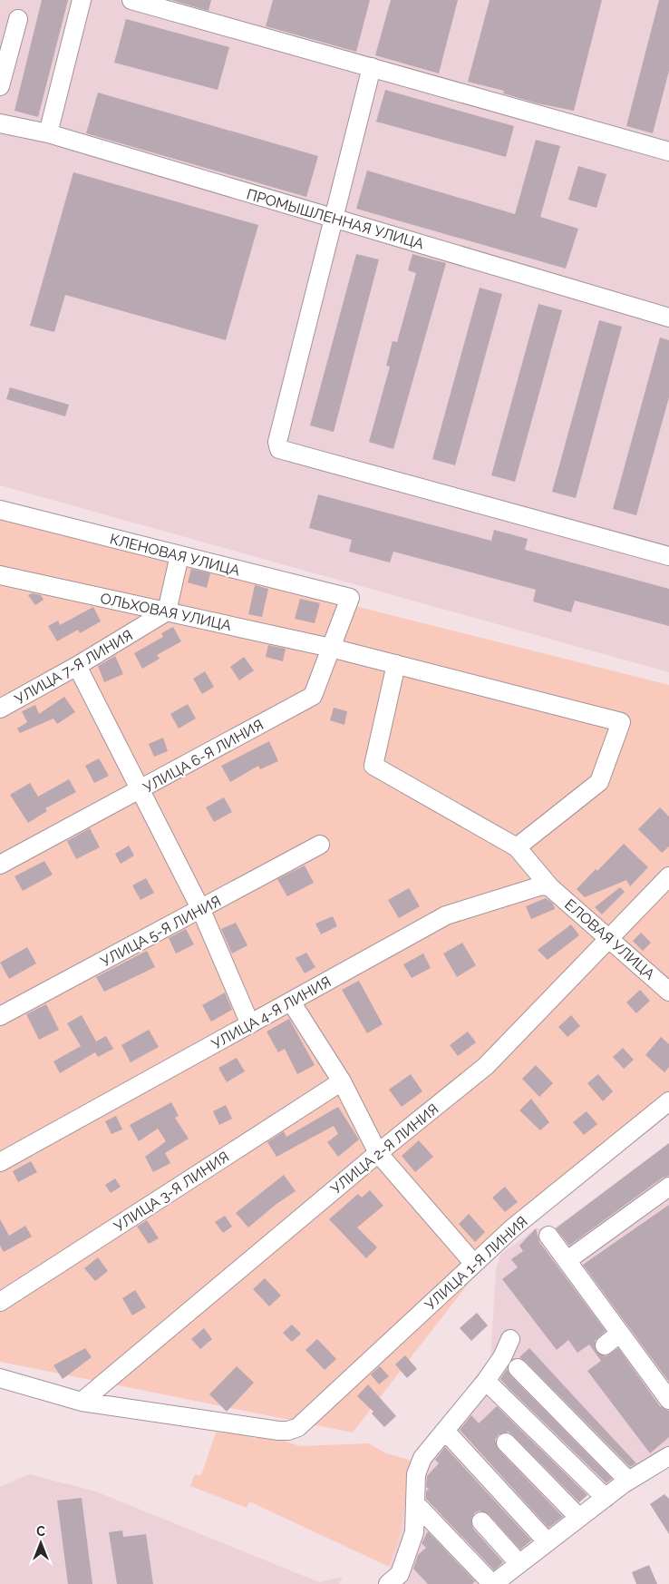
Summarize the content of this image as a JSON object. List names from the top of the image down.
{
  "streets": {
    "street": [
      "ПРОМЫШЛЕННАЯ УЛИЦА",
      "КЛЕНОВАЯ УЛИЦА",
      "ОЛЬХОВАЯ УЛИЦА",
      "УЛИЦА 7-Я ЛИНИЯ",
      "УЛИЦА 6-Я ЛИНИЯ",
      "УЛИЦА 5-Я ЛИНИЯ",
      "ЕЛОВАЯ УЛИЦА",
      "УЛИЦА 4-Я ЛИНИЯ",
      "УЛИЦА 2-Я ЛИНИЯ",
      "УЛИЦА 3-Я ЛИНИЯ",
      "УЛИЦА 1-Я ЛИНИЯ"
    ]
  },
  "crossings": [
    ["КЛЕНОВАЯ УЛИЦА", "УЛИЦА 6-Я ЛИНИЯ"],
    ["ОЛЬХОВАЯ УЛИЦА", "УЛИЦА 7-Я ЛИНИЯ"],
    ["ОЛЬХОВАЯ УЛИЦА", "УЛИЦА 6-Я ЛИНИЯ"],
    ["ОЛЬХОВАЯ УЛИЦА", "ЕЛОВАЯ УЛИЦА"],
    ["ЕЛОВАЯ УЛИЦА", "УЛИЦА 4-Я ЛИНИЯ"],
    ["ЕЛОВАЯ УЛИЦА", "УЛИЦА 2-Я ЛИНИЯ"],
    ["УЛИЦА 2-Я ЛИНИЯ", "УЛИЦА 1-Я ЛИНИЯ"]
  ],
  "north": "top"
}
